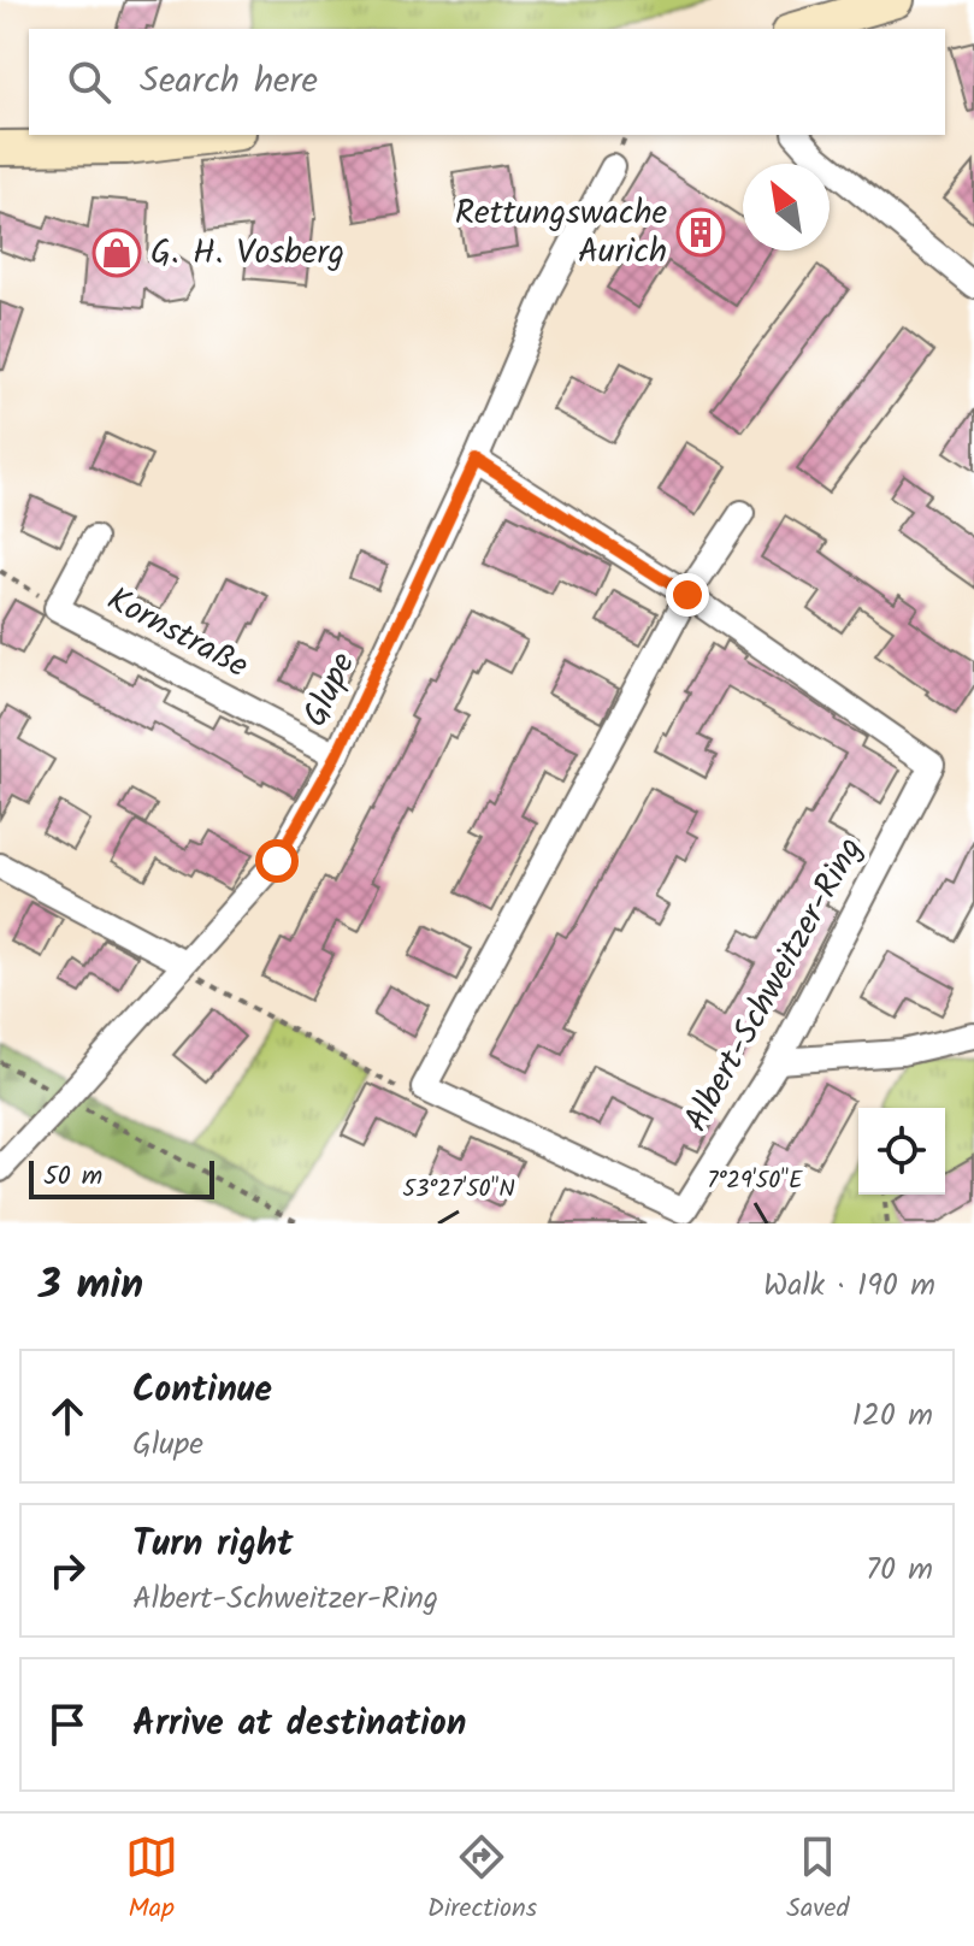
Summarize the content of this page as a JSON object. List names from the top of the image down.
{
  "streets": {
    "street": ["Kornstraße", "Glupe", "Albert-Schweitzer-Ring"]
  },
  "crossings": [
    ["Kornstraße", "Glupe"],
    ["Glupe", "Albert-Schweitzer-Ring"]
  ],
  "places": {
    "building": ["Rettungswache Aurich"],
    "shop": ["G. H. Vosberg"]
  },
  "scale_bar": "50 m",
  "north": "top left",
  "page": {
    "search": "Search here",
    "scale": "50 m",
    "heading": ["3 min", "Walk · 190 m"],
    "list": [
      ["Continue", "Glupe", "120 m"],
      ["Turn right", "Albert-Schweitzer-Ring", "70 m"],
      "Arrive at destination"
    ],
    "nav": ["Map", "Directions", "Saved"]
  },
  "coordinates": ["7°29'50\"E", "53°27'50\"N"]
}
